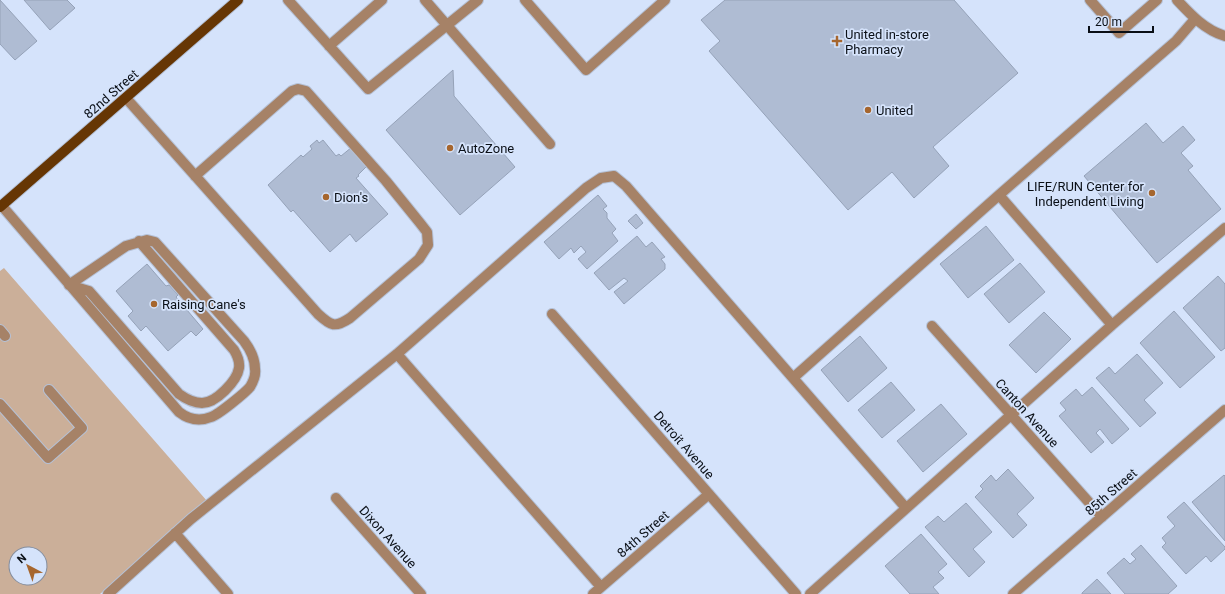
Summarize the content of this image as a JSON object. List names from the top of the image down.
{
  "streets": {
    "main road": ["82nd Street"],
    "street": [
      "Canton Avenue",
      "Detroit Avenue",
      "85th Street",
      "84th Street",
      "Dixon Avenue"
    ]
  },
  "crossings": [
    ["Canton Avenue", "85th Street"],
    ["Detroit Avenue", "84th Street"]
  ],
  "places": {
    "health": ["United in-store Pharmacy"],
    "other": [
      "United",
      "AutoZone",
      "LIFE/RUN Center for Independent Living",
      "Dion's",
      "Raising Cane's"
    ]
  },
  "scale_bar": "20 m",
  "north": "top left"
}
